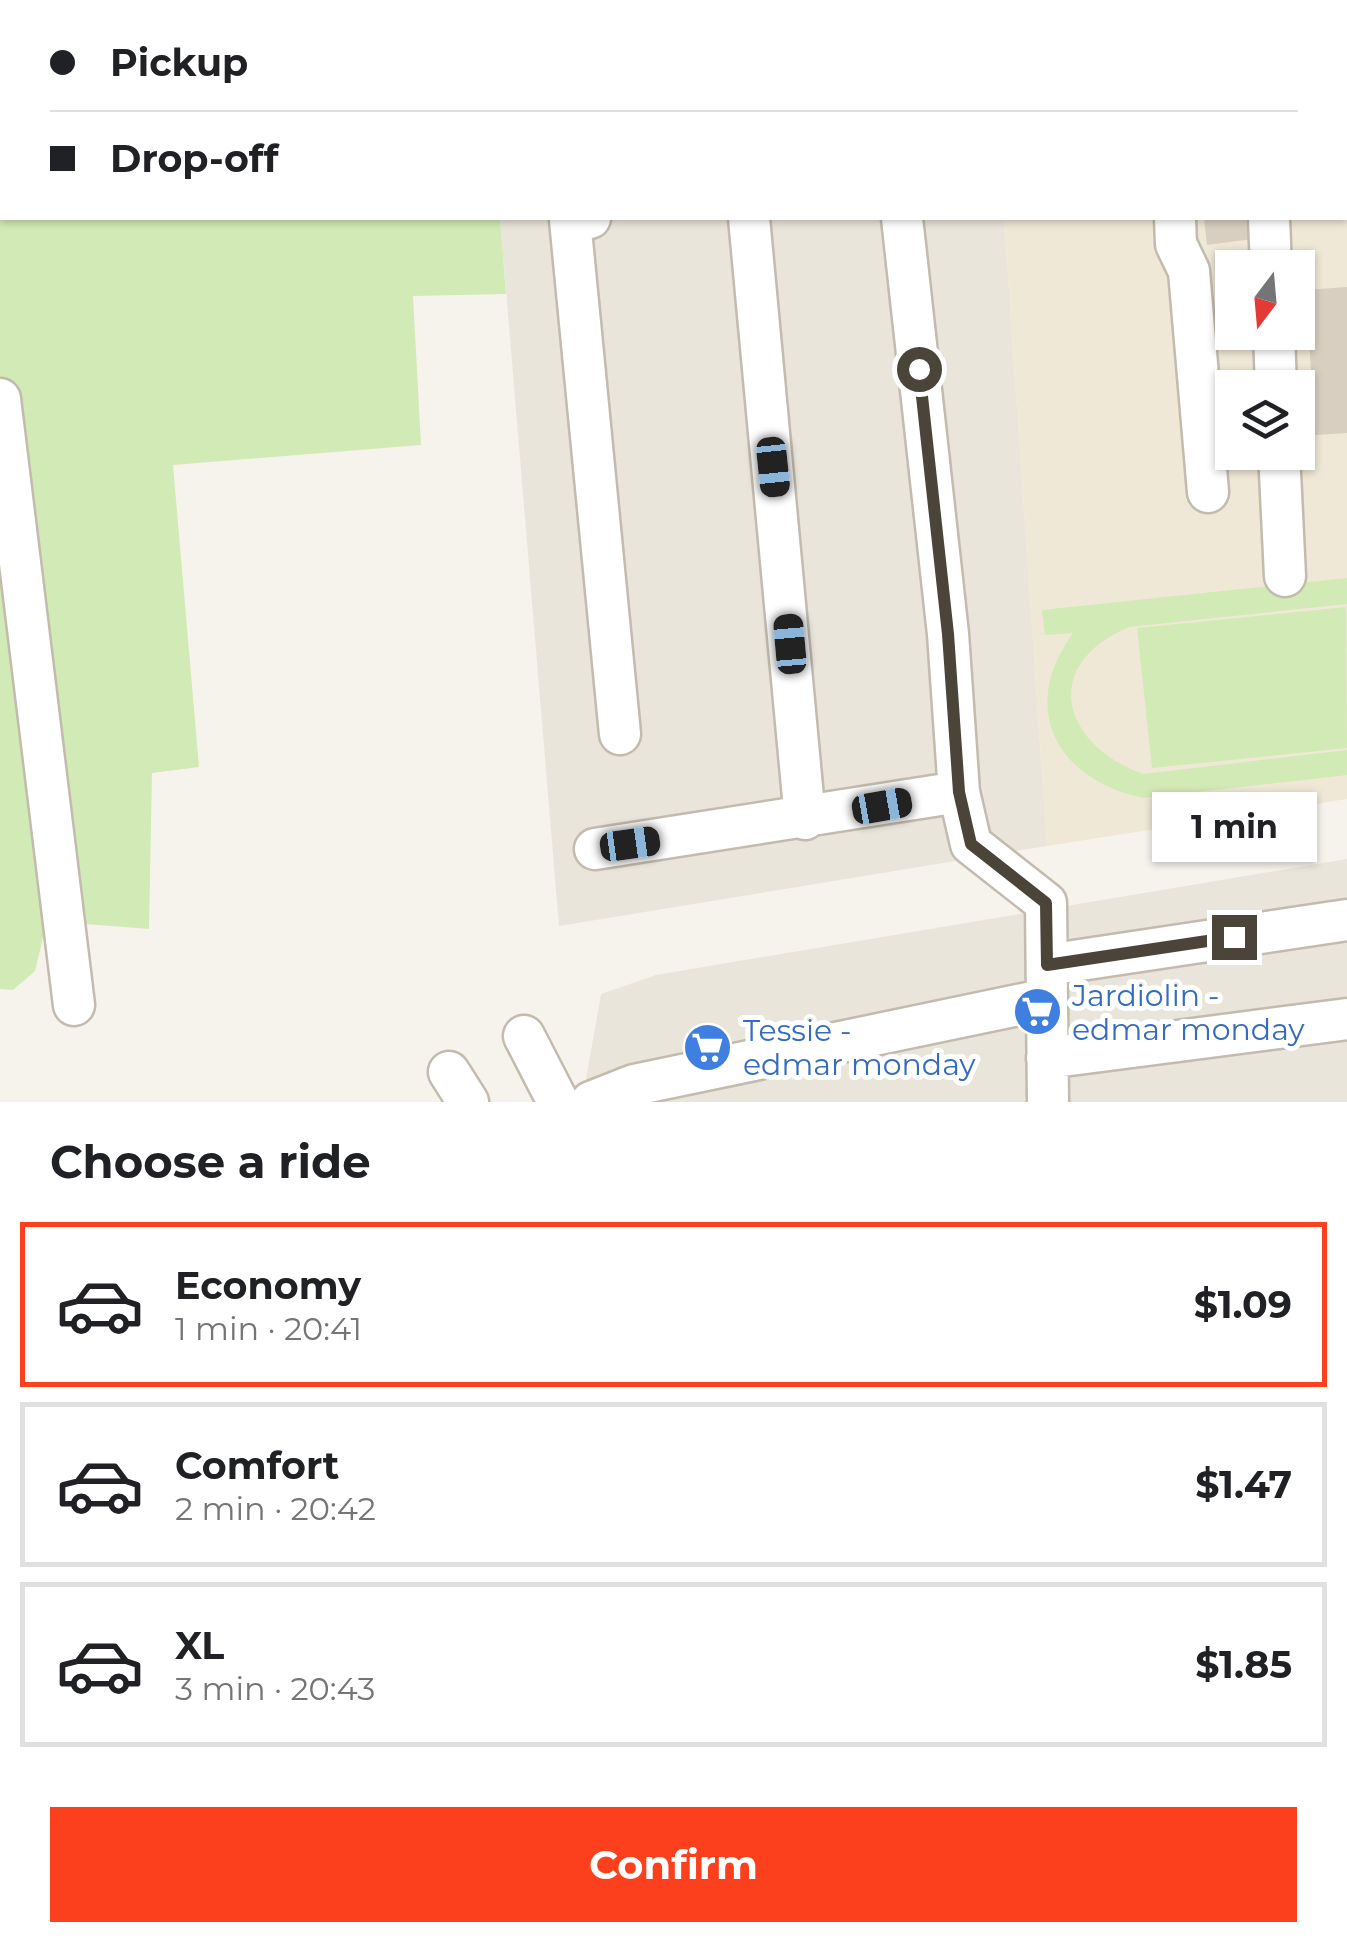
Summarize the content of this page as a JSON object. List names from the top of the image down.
{
  "places": {
    "supermarket": ["Jardiolin - edmar monday", "Tessie - edmar monday"]
  },
  "north": "bottom",
  "page": {
    "banner": ["Pickup", "Drop-off"],
    "bubble": "1 min",
    "heading": "Choose a ride",
    "list": [
      {
        "name": "Economy",
        "note": "1 min · 20:41",
        "value": "$1.09"
      },
      {
        "name": "Comfort",
        "note": "2 min · 20:42",
        "value": "$1.47"
      },
      {
        "name": "XL",
        "note": "3 min · 20:43",
        "value": "$1.85"
      }
    ],
    "buttons": "Confirm"
  }
}
